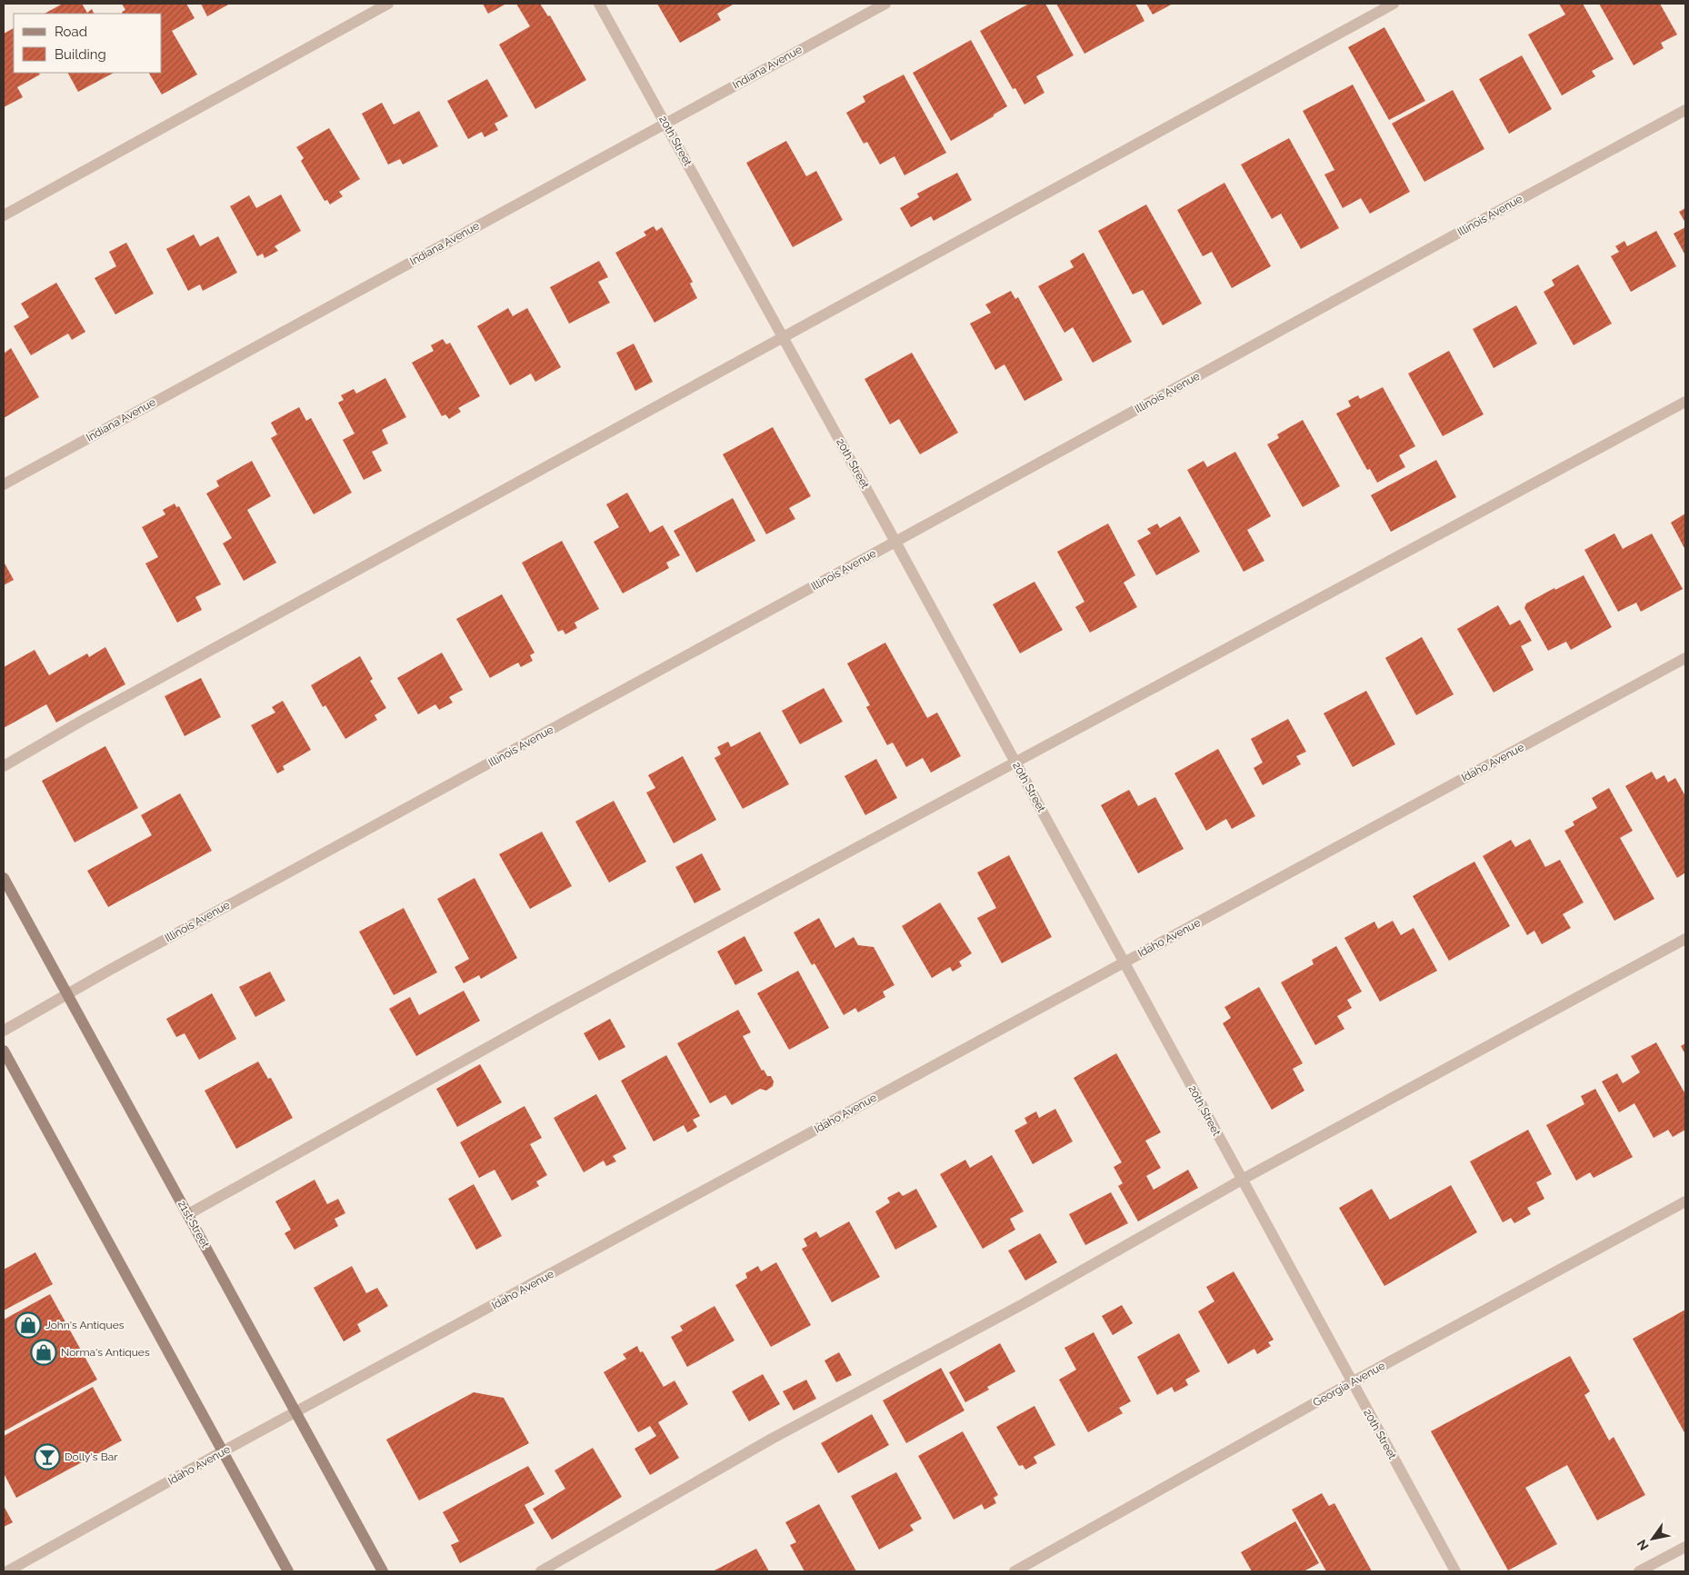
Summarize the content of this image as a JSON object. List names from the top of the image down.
{
  "streets": {
    "street": [
      "Indiana Avenue",
      "20th Street",
      "Illinois Avenue",
      "Idaho Avenue",
      "21st Street",
      "Georgia Avenue"
    ]
  },
  "crossings": [
    ["Indiana Avenue", "20th Street"],
    ["20th Street", "Illinois Avenue"],
    ["20th Street", "Idaho Avenue"],
    ["20th Street", "Georgia Avenue"],
    ["Illinois Avenue", "21st Street"],
    ["Idaho Avenue", "21st Street"]
  ],
  "places": {
    "shop": ["John's Antiques", "Norma's Antiques"],
    "bar": ["Dolly's Bar"]
  },
  "legend": ["Road", "Building"],
  "north": "bottom left"
}
